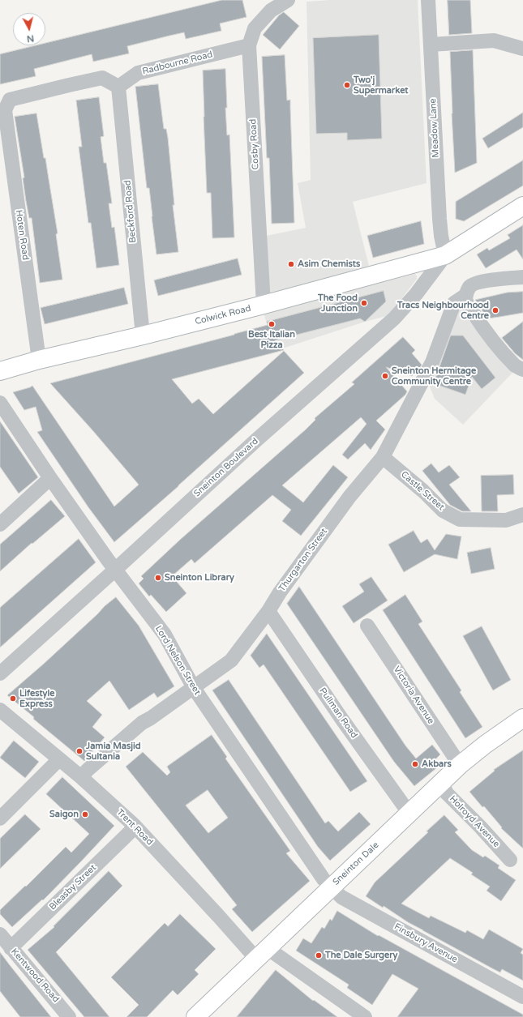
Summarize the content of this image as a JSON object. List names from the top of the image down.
{
  "streets": {
    "street": [
      "Radbourne Road",
      "Meadow Lane",
      "Cosby Road",
      "Beckford Road",
      "Hoten Road",
      "Colwick Road",
      "Sneinton Boulevard",
      "Castle Street",
      "Thurgarton Street",
      "Lord Nelson Street",
      "Victoria Avenue",
      "Pullman Road",
      "Holroyd Avenue",
      "Trent Road",
      "Sneinton Dale",
      "Bleasby Street",
      "Finsbury Avenue",
      "Kentwood Road"
    ]
  },
  "crossings": [
    ["Radbourne Road", "Cosby Road"],
    ["Radbourne Road", "Beckford Road"],
    ["Radbourne Road", "Hoten Road"],
    ["Meadow Lane", "Colwick Road"],
    ["Meadow Lane", "Sneinton Boulevard"],
    ["Cosby Road", "Colwick Road"],
    ["Beckford Road", "Hoten Road"],
    ["Beckford Road", "Colwick Road"],
    ["Hoten Road", "Colwick Road"],
    ["Colwick Road", "Sneinton Boulevard"],
    ["Sneinton Boulevard", "Lord Nelson Street"],
    ["Castle Street", "Thurgarton Street"],
    ["Thurgarton Street", "Lord Nelson Street"],
    ["Thurgarton Street", "Pullman Road"],
    ["Thurgarton Street", "Trent Road"],
    ["Lord Nelson Street", "Sneinton Dale"],
    ["Lord Nelson Street", "Finsbury Avenue"],
    ["Victoria Avenue", "Sneinton Dale"],
    ["Pullman Road", "Sneinton Dale"],
    ["Holroyd Avenue", "Sneinton Dale"],
    ["Trent Road", "Sneinton Dale"],
    ["Trent Road", "Bleasby Street"],
    ["Sneinton Dale", "Finsbury Avenue"],
    ["Bleasby Street", "Kentwood Road"]
  ],
  "places": [
    "Two'j Supermarket",
    "Asim Chemists",
    "The Food Junction",
    "Tracs Neighbourhood Centre",
    "Best Italian Pizza",
    "Sneinton Hermitage Community Centre",
    "Sneinton Library",
    "Lifestyle Express",
    "Jamia Masjid Sultania",
    "Akbars",
    "Saigon",
    "The Dale Surgery"
  ],
  "north": "bottom"
}
